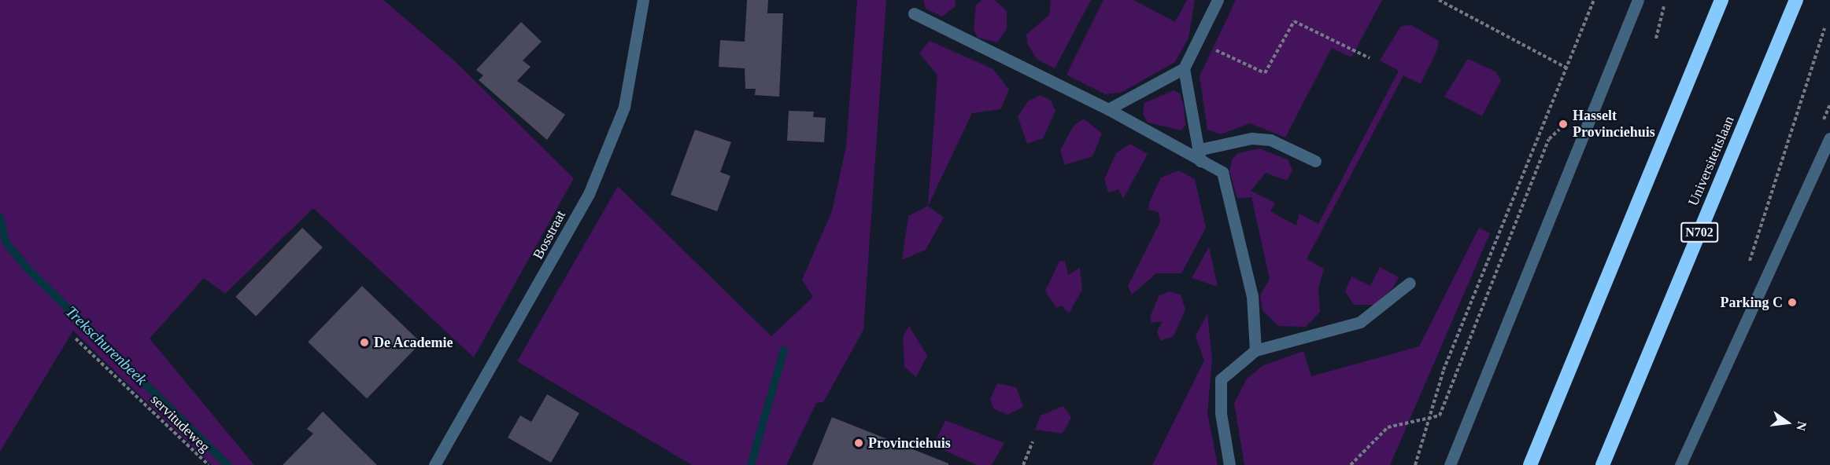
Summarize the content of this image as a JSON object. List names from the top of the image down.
{
  "streets": {
    "highway": ["Universiteitslaan", "N702"],
    "street": ["Bosstraat"],
    "path": ["servitudeweg"]
  },
  "water": ["Trekschurenbeek"],
  "places": [
    "Hasselt Provinciehuis",
    "Parking C",
    "De Academie",
    "Provinciehuis"
  ],
  "north": "right"
}
